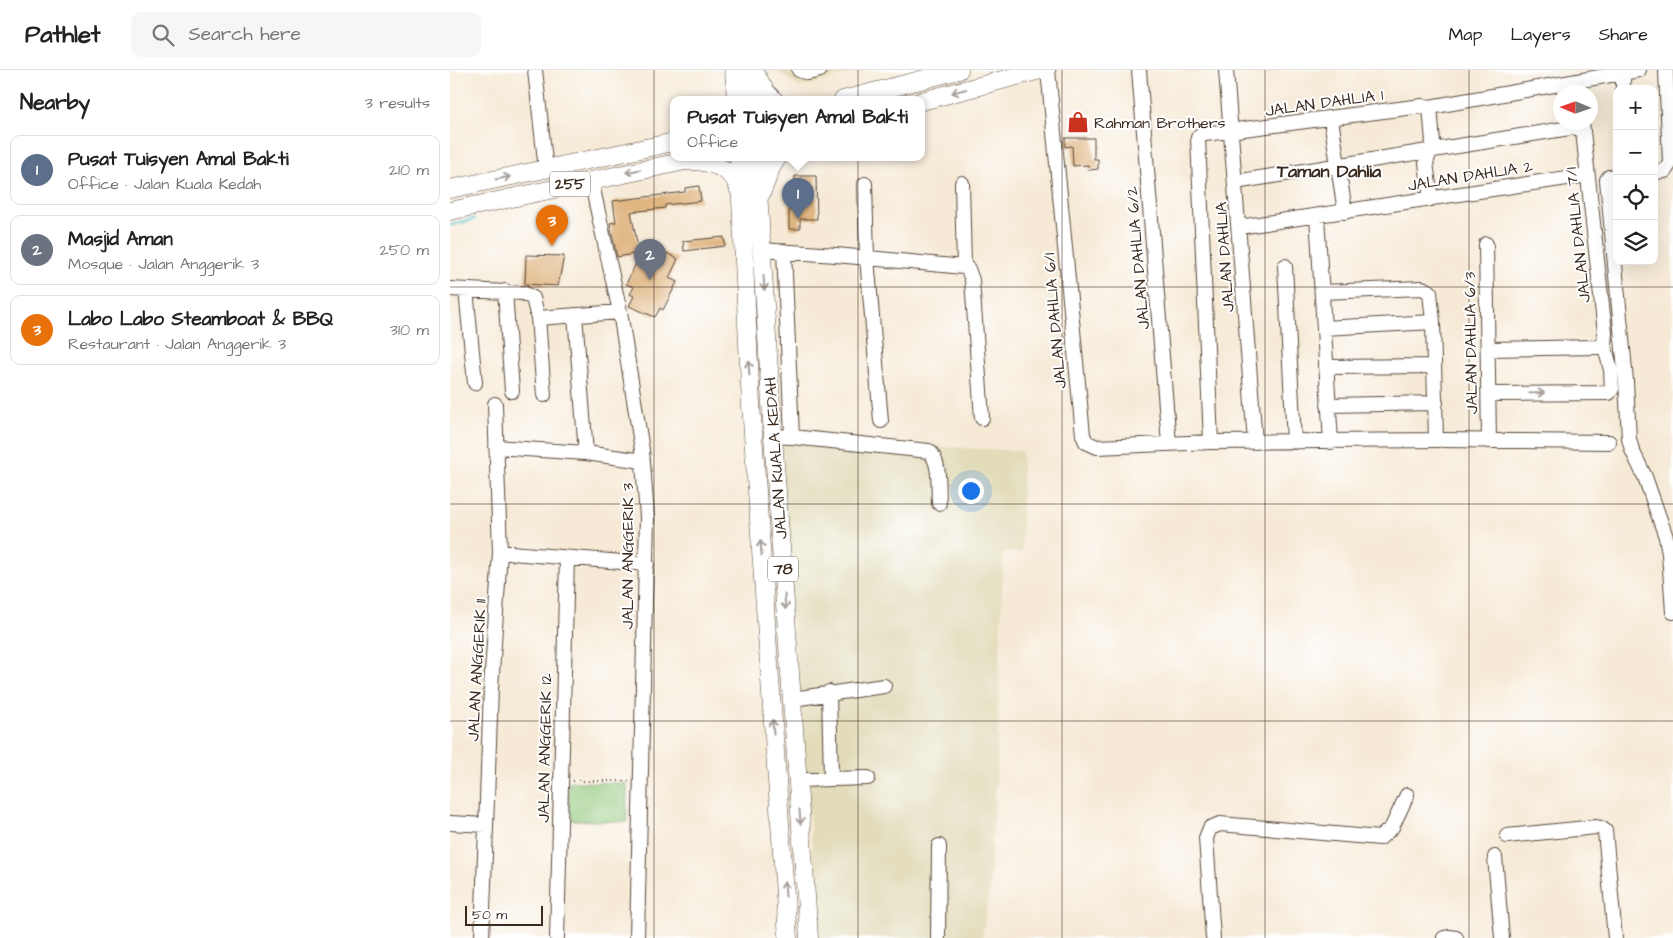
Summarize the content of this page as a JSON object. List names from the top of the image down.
{
  "streets": {
    "main road": ["255", "JALAN KUALA KEDAH", "78"],
    "street": [
      "JALAN DAHLIA 1",
      "JALAN DAHLIA 2",
      "JALAN DAHLIA 7/1",
      "JALAN DAHLIA",
      "JALAN DAHLIA 6/2",
      "JALAN DAHLIA 6/1",
      "JALAN DAHLIA 6/3",
      "JALAN ANGGERIK 3",
      "JALAN ANGGERIK 11",
      "JALAN ANGGERIK 12"
    ]
  },
  "crossings": [
    ["JALAN DAHLIA 1", "JALAN DAHLIA"],
    ["JALAN DAHLIA 1", "JALAN DAHLIA 6/1"],
    ["JALAN DAHLIA 2", "JALAN DAHLIA 7/1"],
    ["JALAN DAHLIA 2", "JALAN DAHLIA"],
    ["255", "JALAN ANGGERIK 3"],
    ["JALAN DAHLIA 7/1", "JALAN DAHLIA 6/3"],
    ["JALAN DAHLIA", "JALAN DAHLIA 6/1"],
    ["JALAN DAHLIA 6/2", "JALAN DAHLIA 6/1"],
    ["JALAN DAHLIA 6/1", "JALAN DAHLIA 6/3"]
  ],
  "districts": ["Taman Dahlia"],
  "places": {
    "shop": ["Rahman Brothers"]
  },
  "scale_bar": "50 m",
  "north": "left",
  "page": {
    "header": "Pathlet",
    "search": "Search here",
    "nav": ["Map", "Layers", "Share"],
    "heading": ["Nearby", "3 results"],
    "map_buttons": ["+", "−"],
    "popup": ["Pusat Tuisyen Amal Bakti", "Office"],
    "list": [
      {
        "mark": "1",
        "name": "Pusat Tuisyen Amal Bakti",
        "note": "Office · Jalan Kuala Kedah",
        "value": "210 m"
      },
      {
        "mark": "2",
        "name": "Masjid Aman",
        "note": "Mosque · Jalan Anggerik 3",
        "value": "250 m"
      },
      {
        "mark": "3",
        "name": "Labo Labo Steamboat & BBQ",
        "note": "Restaurant · Jalan Anggerik 3",
        "value": "310 m"
      }
    ],
    "pins": ["1", "3", "2"],
    "scale": "50 m"
  }
}
